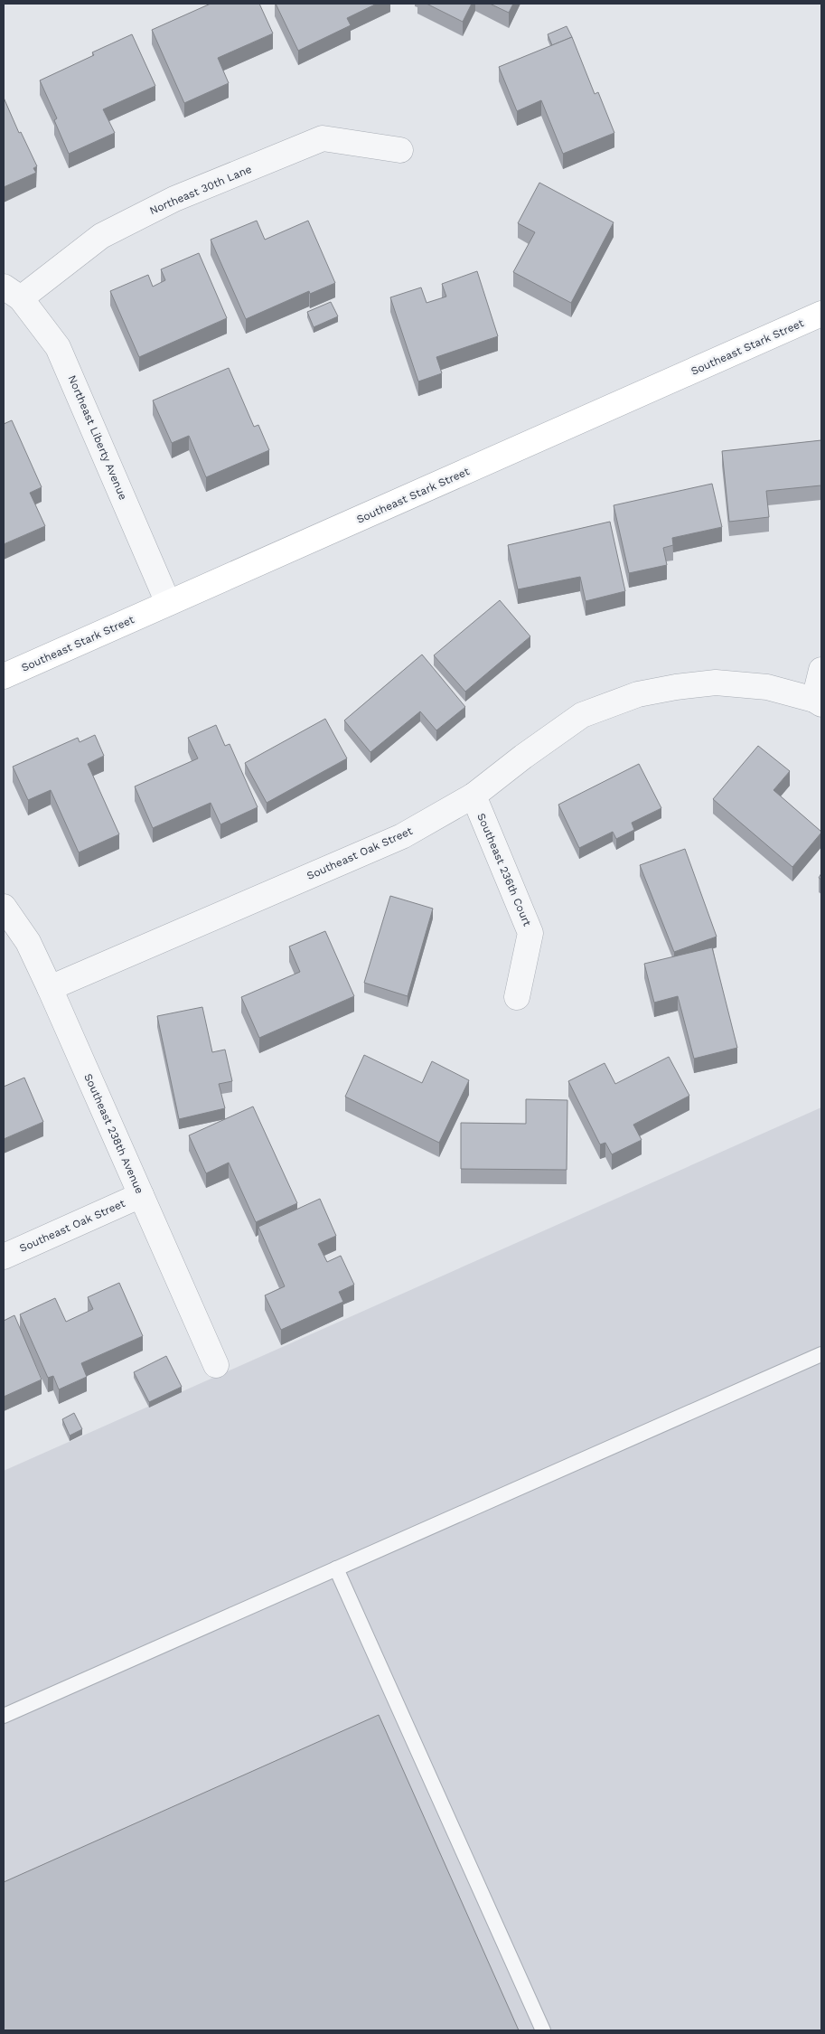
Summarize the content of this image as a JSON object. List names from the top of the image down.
{
  "streets": {
    "main road": ["Southeast Stark Street"],
    "street": [
      "Northeast 30th Lane",
      "Northeast Liberty Avenue",
      "Southeast Oak Street",
      "Southeast 236th Court",
      "Southeast 238th Avenue"
    ]
  },
  "crossings": [
    ["Northeast 30th Lane", "Northeast Liberty Avenue"],
    ["Southeast Stark Street", "Northeast Liberty Avenue"],
    ["Southeast Oak Street", "Southeast 236th Court"],
    ["Southeast Oak Street", "Southeast 238th Avenue"]
  ]
}
